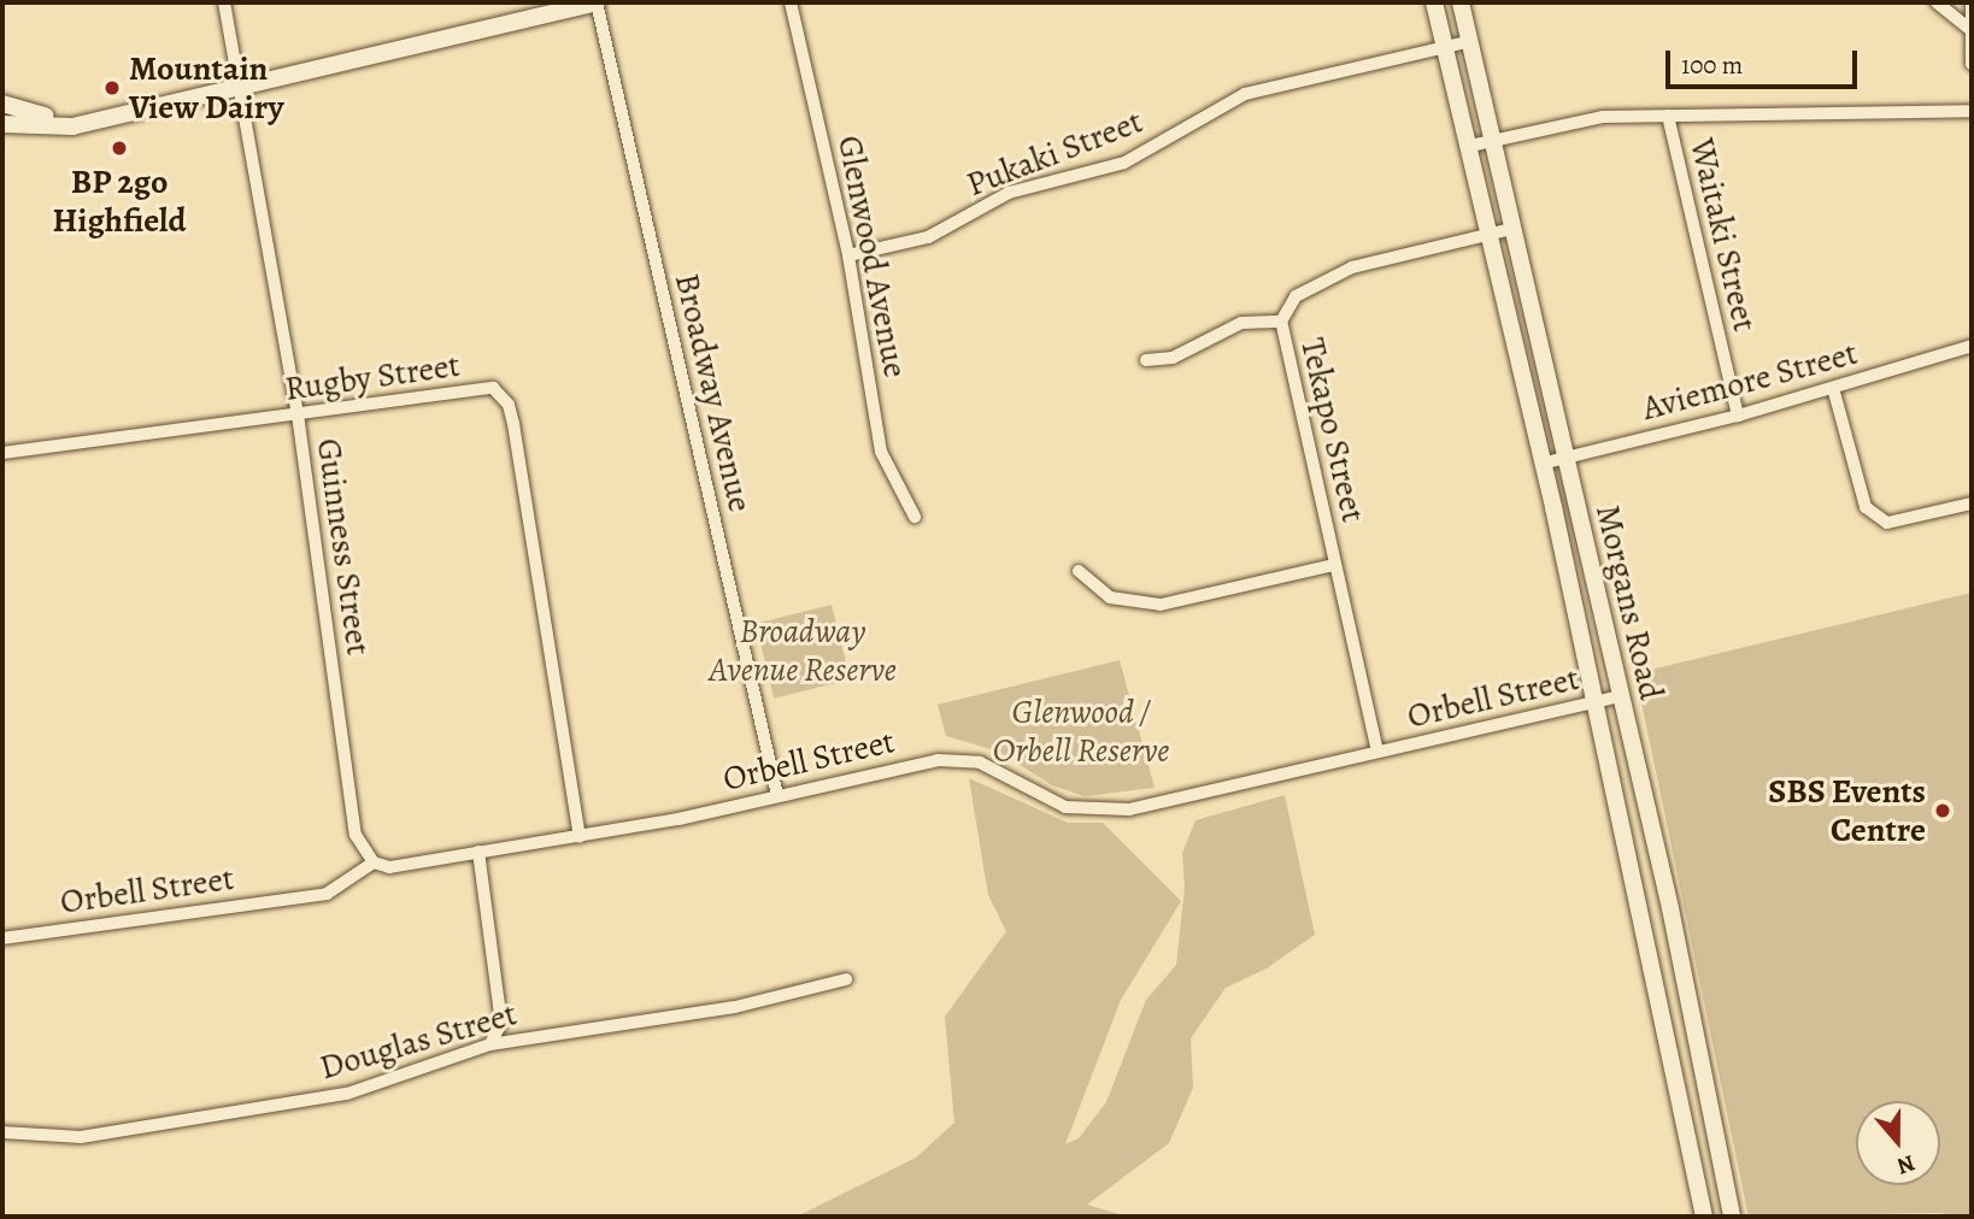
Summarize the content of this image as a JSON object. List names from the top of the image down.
{
  "streets": {
    "street": [
      "Pukaki Street",
      "Waitaki Street",
      "Glenwood Avenue",
      "Rugby Street",
      "Aviemore Street",
      "Broadway Avenue",
      "Tekapo Street",
      "Guinness Street",
      "Morgans Road",
      "Orbell Street",
      "Douglas Street"
    ]
  },
  "crossings": [
    ["Pukaki Street", "Glenwood Avenue"],
    ["Pukaki Street", "Morgans Road"],
    ["Waitaki Street", "Aviemore Street"],
    ["Rugby Street", "Guinness Street"],
    ["Rugby Street", "Orbell Street"],
    ["Aviemore Street", "Morgans Road"],
    ["Broadway Avenue", "Orbell Street"],
    ["Tekapo Street", "Morgans Road"],
    ["Tekapo Street", "Orbell Street"],
    ["Guinness Street", "Orbell Street"],
    ["Morgans Road", "Orbell Street"]
  ],
  "parks": ["Broadway Avenue Reserve", "Glenwood / Orbell Reserve"],
  "places": ["Mountain View Dairy", "BP 2go Highfield", "SBS Events Centre"],
  "scale_bar": "100 m",
  "north": "bottom"
}
